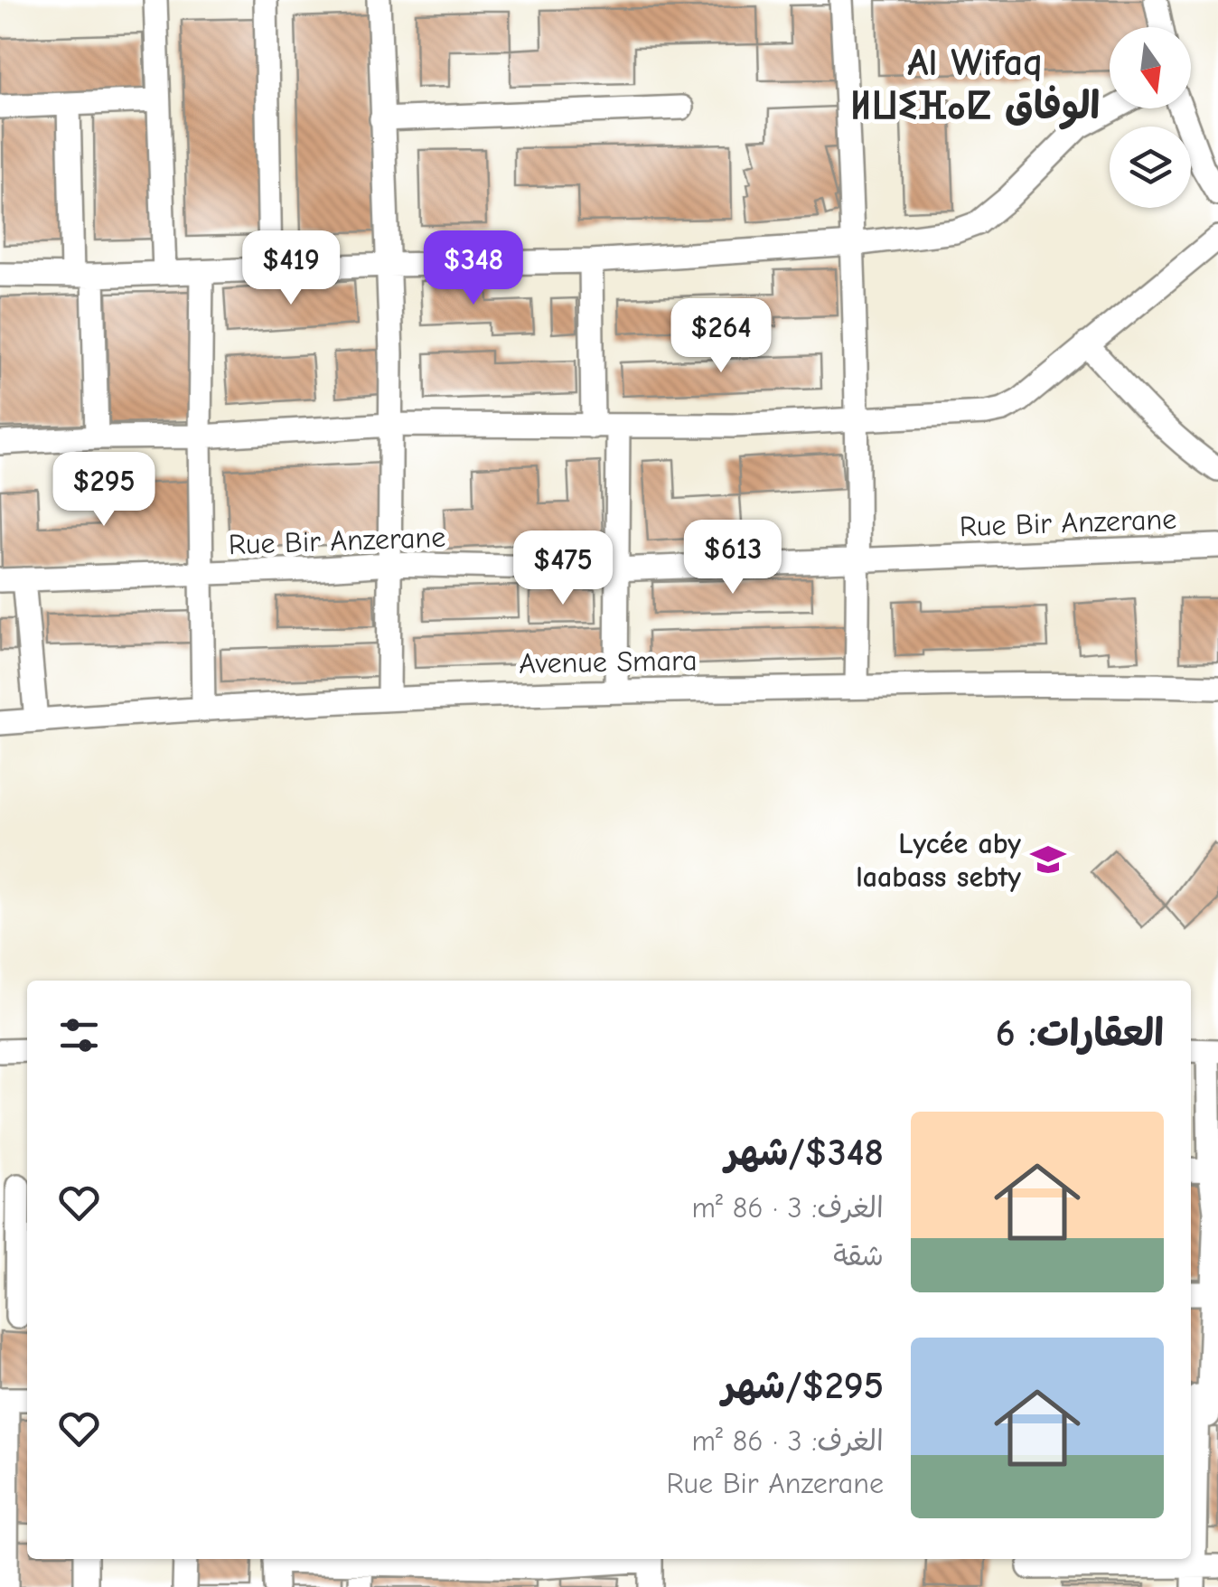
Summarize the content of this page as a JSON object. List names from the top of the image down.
{
  "streets": {
    "street": ["Rue Bir Anzerane", "Avenue Smara"]
  },
  "districts": ["Al Wifaq ⵍⵡⵉⴼⴰⵇ الوفاق"],
  "places": {
    "school or university": ["Lycée aby laabass sebty"]
  },
  "north": "bottom",
  "page": {
    "price": [
      "$419",
      "$348",
      "$264",
      "$295",
      "$613",
      "$475"
    ],
    "heading": "العقارات: 6",
    "list": [
      {
        "name": "$348/شهر",
        "note": "الغرف: 3 · 86 m² · شقة"
      },
      {
        "name": "$295/شهر",
        "note": "الغرف: 3 · 86 m² · Rue Bir Anzerane"
      }
    ]
  }
}
